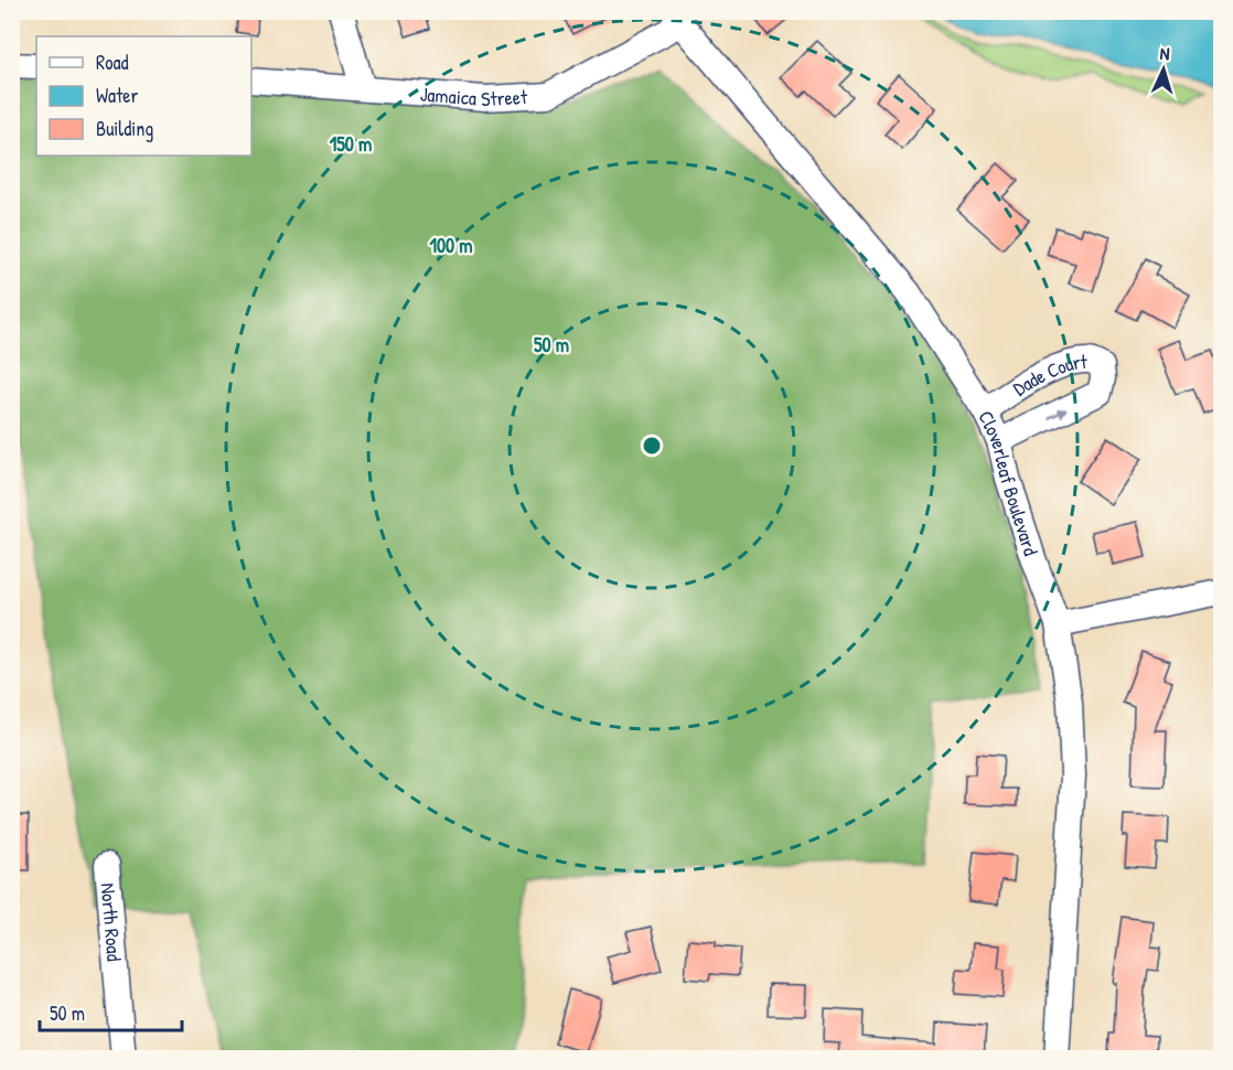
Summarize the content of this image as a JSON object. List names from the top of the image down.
{
  "streets": {
    "street": [
      "Jamaica Street",
      "Dade Court",
      "Cloverleaf Boulevard",
      "North Road"
    ]
  },
  "crossings": [
    ["Jamaica Street", "Cloverleaf Boulevard"],
    ["Dade Court", "Cloverleaf Boulevard"]
  ],
  "legend": ["Road", "Water", "Building"],
  "scale_bar": "50 m",
  "north": "top",
  "rings": ["150 m", "100 m", "50 m"]
}
